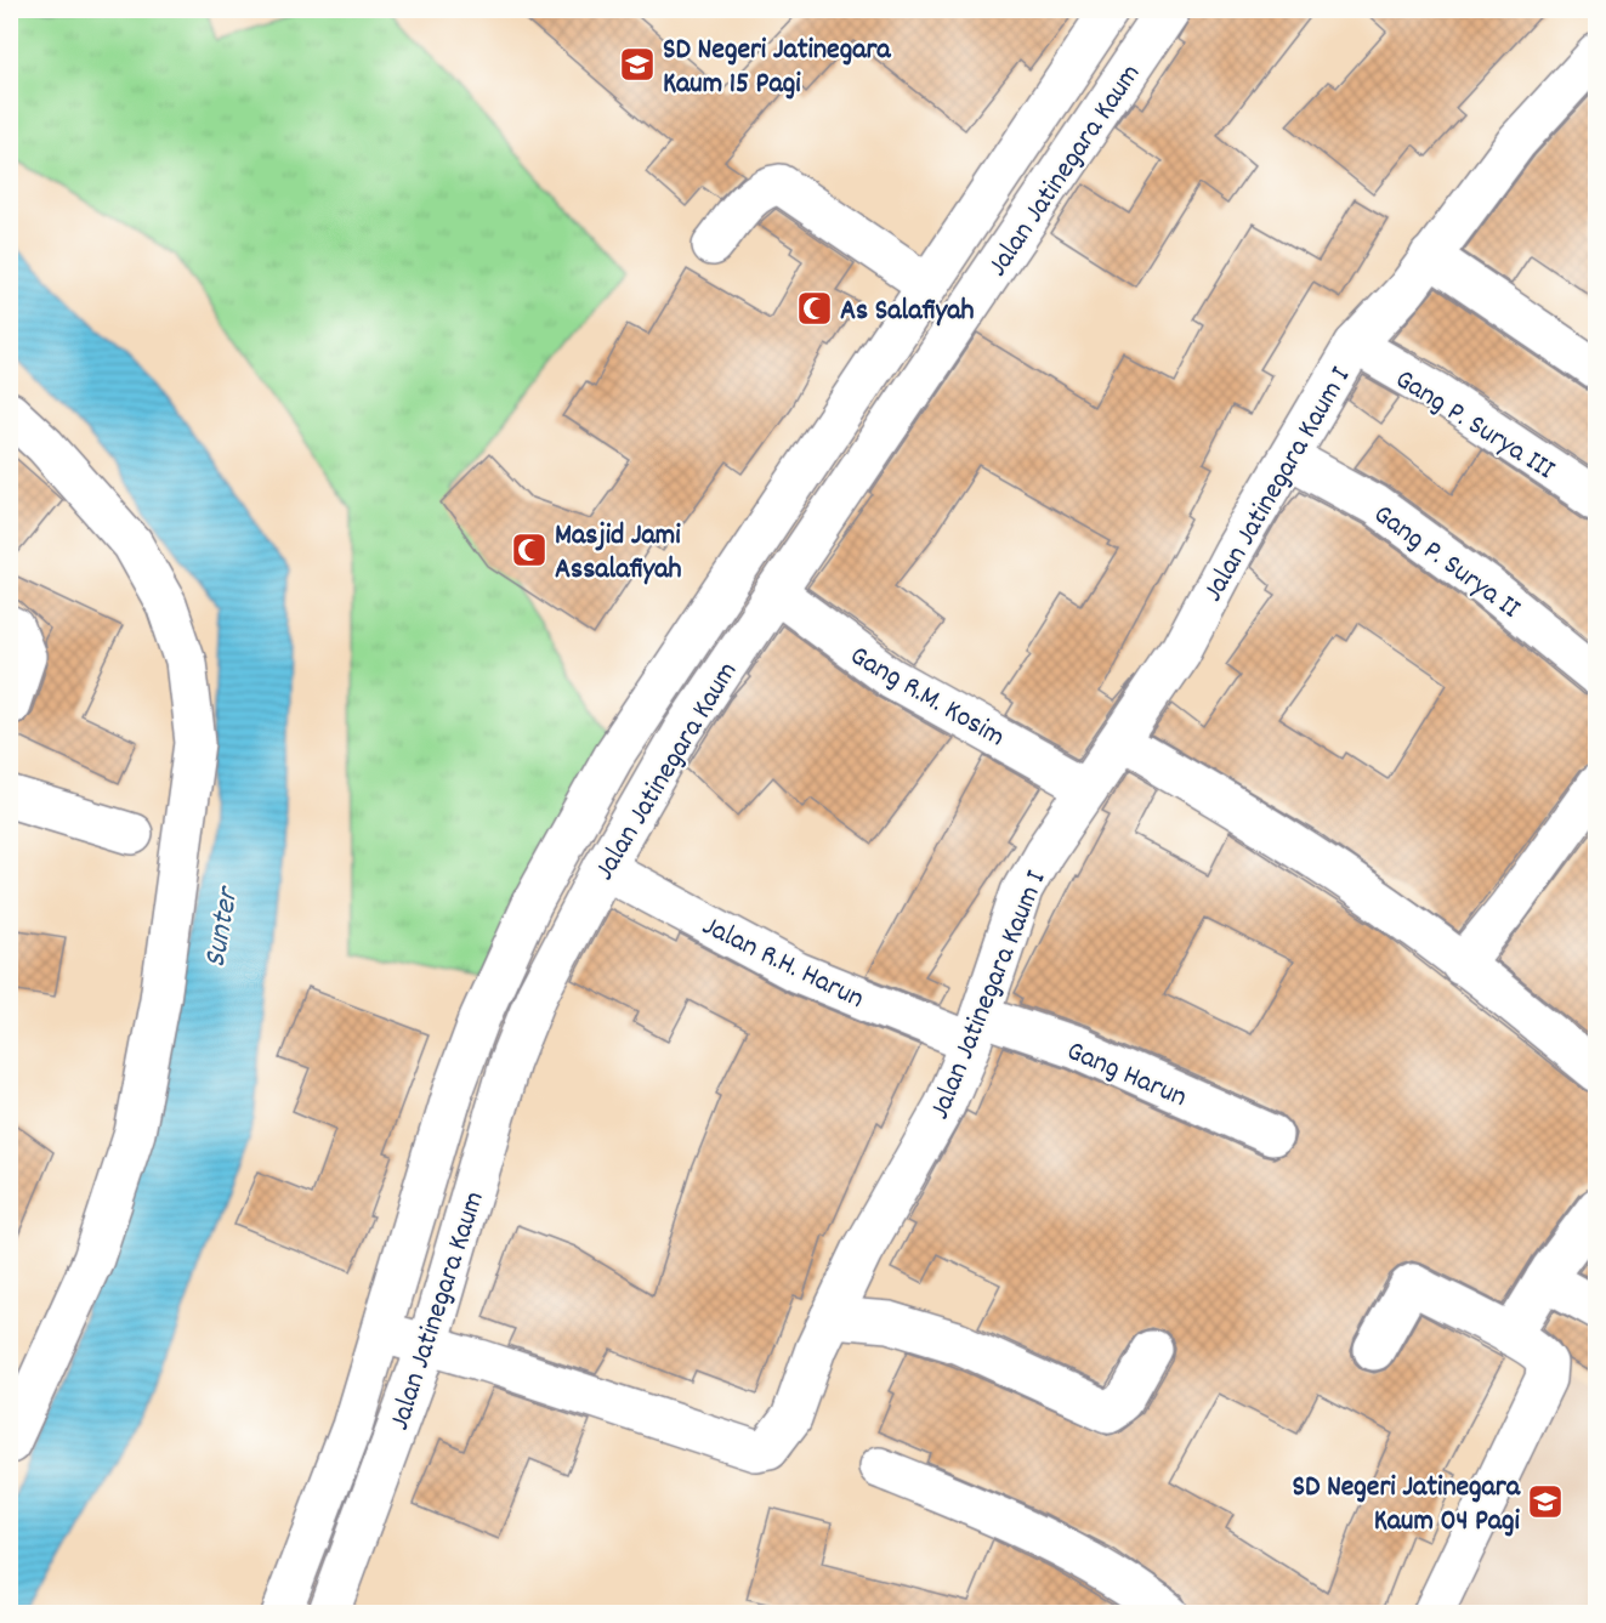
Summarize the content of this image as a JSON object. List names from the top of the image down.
{
  "streets": {
    "street": [
      "Jalan Jatinegara Kaum",
      "Gang P. Surya III",
      "Jalan Jatinegara Kaum I",
      "Gang P. Surya II",
      "Gang R.M. Kosim",
      "Jalan R.H. Harun",
      "Gang Harun"
    ]
  },
  "crossings": [
    ["Jalan Jatinegara Kaum", "Jalan Jatinegara Kaum I"],
    ["Jalan Jatinegara Kaum", "Gang R.M. Kosim"],
    ["Jalan Jatinegara Kaum", "Jalan R.H. Harun"],
    ["Gang P. Surya III", "Jalan Jatinegara Kaum I"],
    ["Jalan Jatinegara Kaum I", "Gang P. Surya II"],
    ["Jalan Jatinegara Kaum I", "Gang R.M. Kosim"],
    ["Jalan Jatinegara Kaum I", "Jalan R.H. Harun"],
    ["Jalan Jatinegara Kaum I", "Gang Harun"],
    ["Jalan R.H. Harun", "Gang Harun"]
  ],
  "water": ["Sunter"],
  "places": {
    "school or university": ["SD Negeri Jatinegara Kaum 15 Pagi", "SD Negeri Jatinegara Kaum 04 Pagi"],
    "mosque": ["As Salafiyah", "Masjid Jami Assalafiyah"]
  }
}
